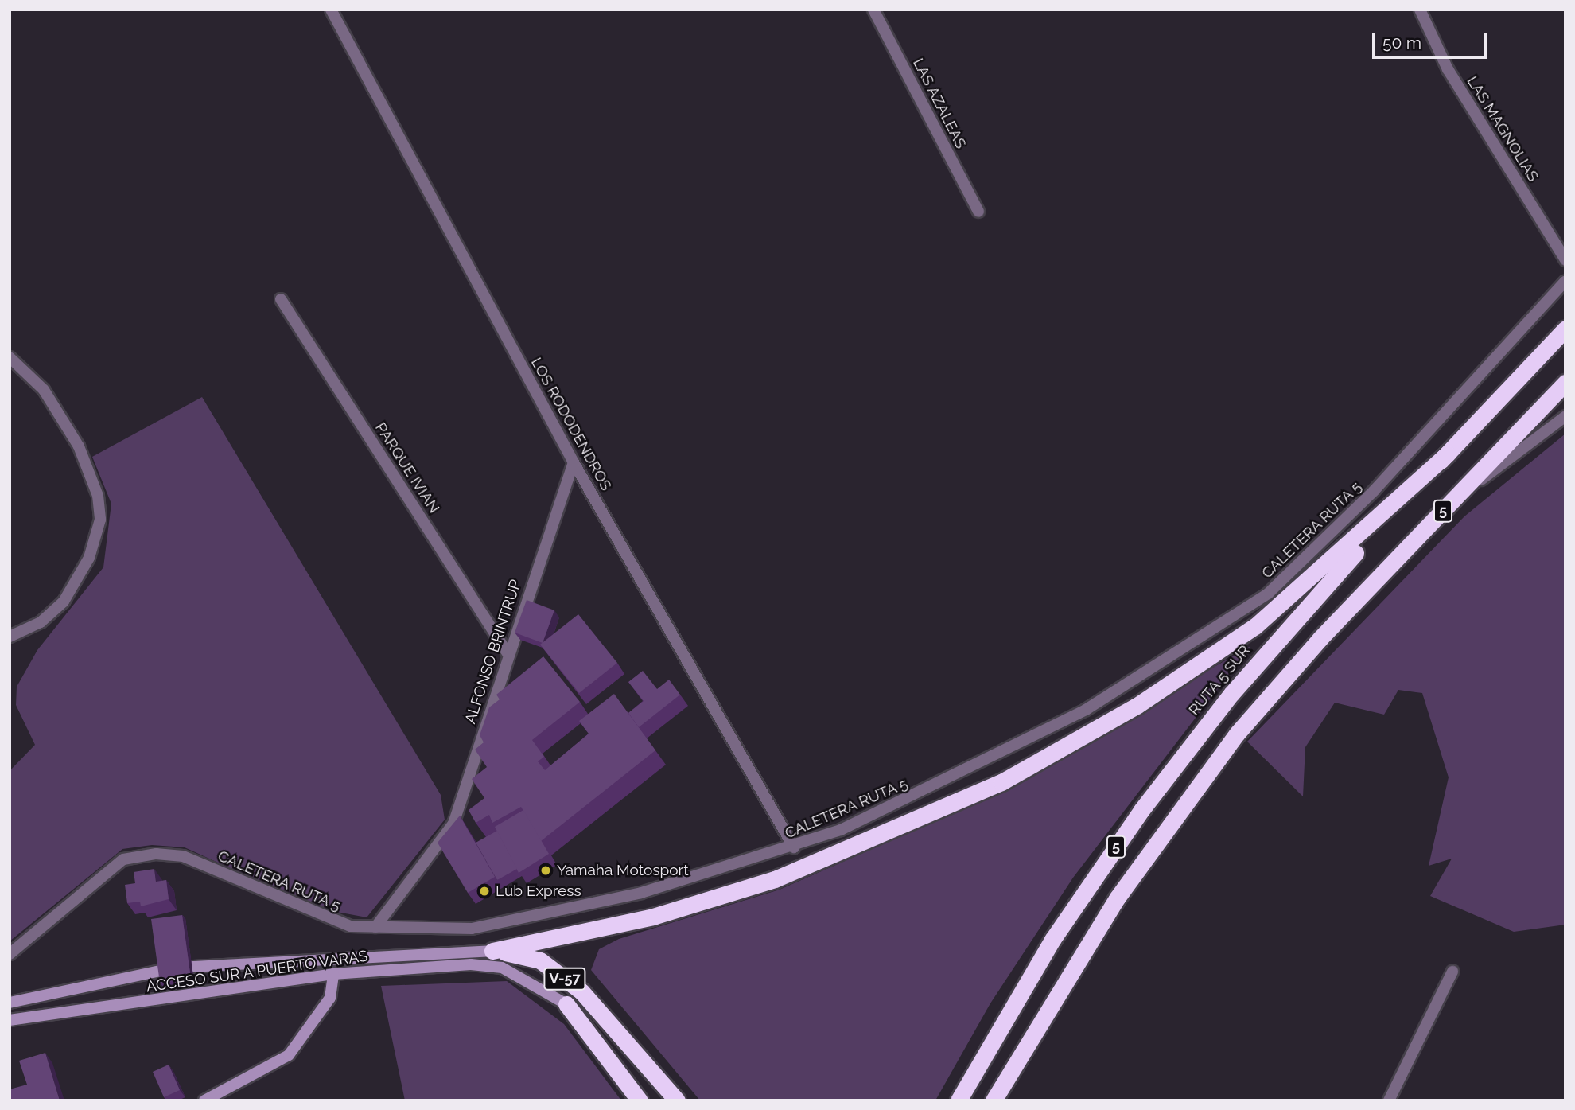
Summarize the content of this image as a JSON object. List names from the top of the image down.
{
  "streets": {
    "highway": ["5", "RUTA 5 SUR", "V-57"],
    "main road": ["ACCESO SUR A PUERTO VARAS"],
    "street": [
      "LAS AZALEAS",
      "LAS MAGNOLIAS",
      "LOS RODODENDROS",
      "PARQUE IVIAN",
      "CALETERA RUTA 5",
      "ALFONSO BRINTRUP"
    ]
  },
  "crossings": [
    ["LOS RODODENDROS", "CALETERA RUTA 5"],
    ["LOS RODODENDROS", "ALFONSO BRINTRUP"],
    ["PARQUE IVIAN", "ALFONSO BRINTRUP"],
    ["CALETERA RUTA 5", "ALFONSO BRINTRUP"],
    ["ACCESO SUR A PUERTO VARAS", "V-57"]
  ],
  "places": ["Yamaha Motosport", "Lub Express"],
  "scale_bar": "50 m"
}
